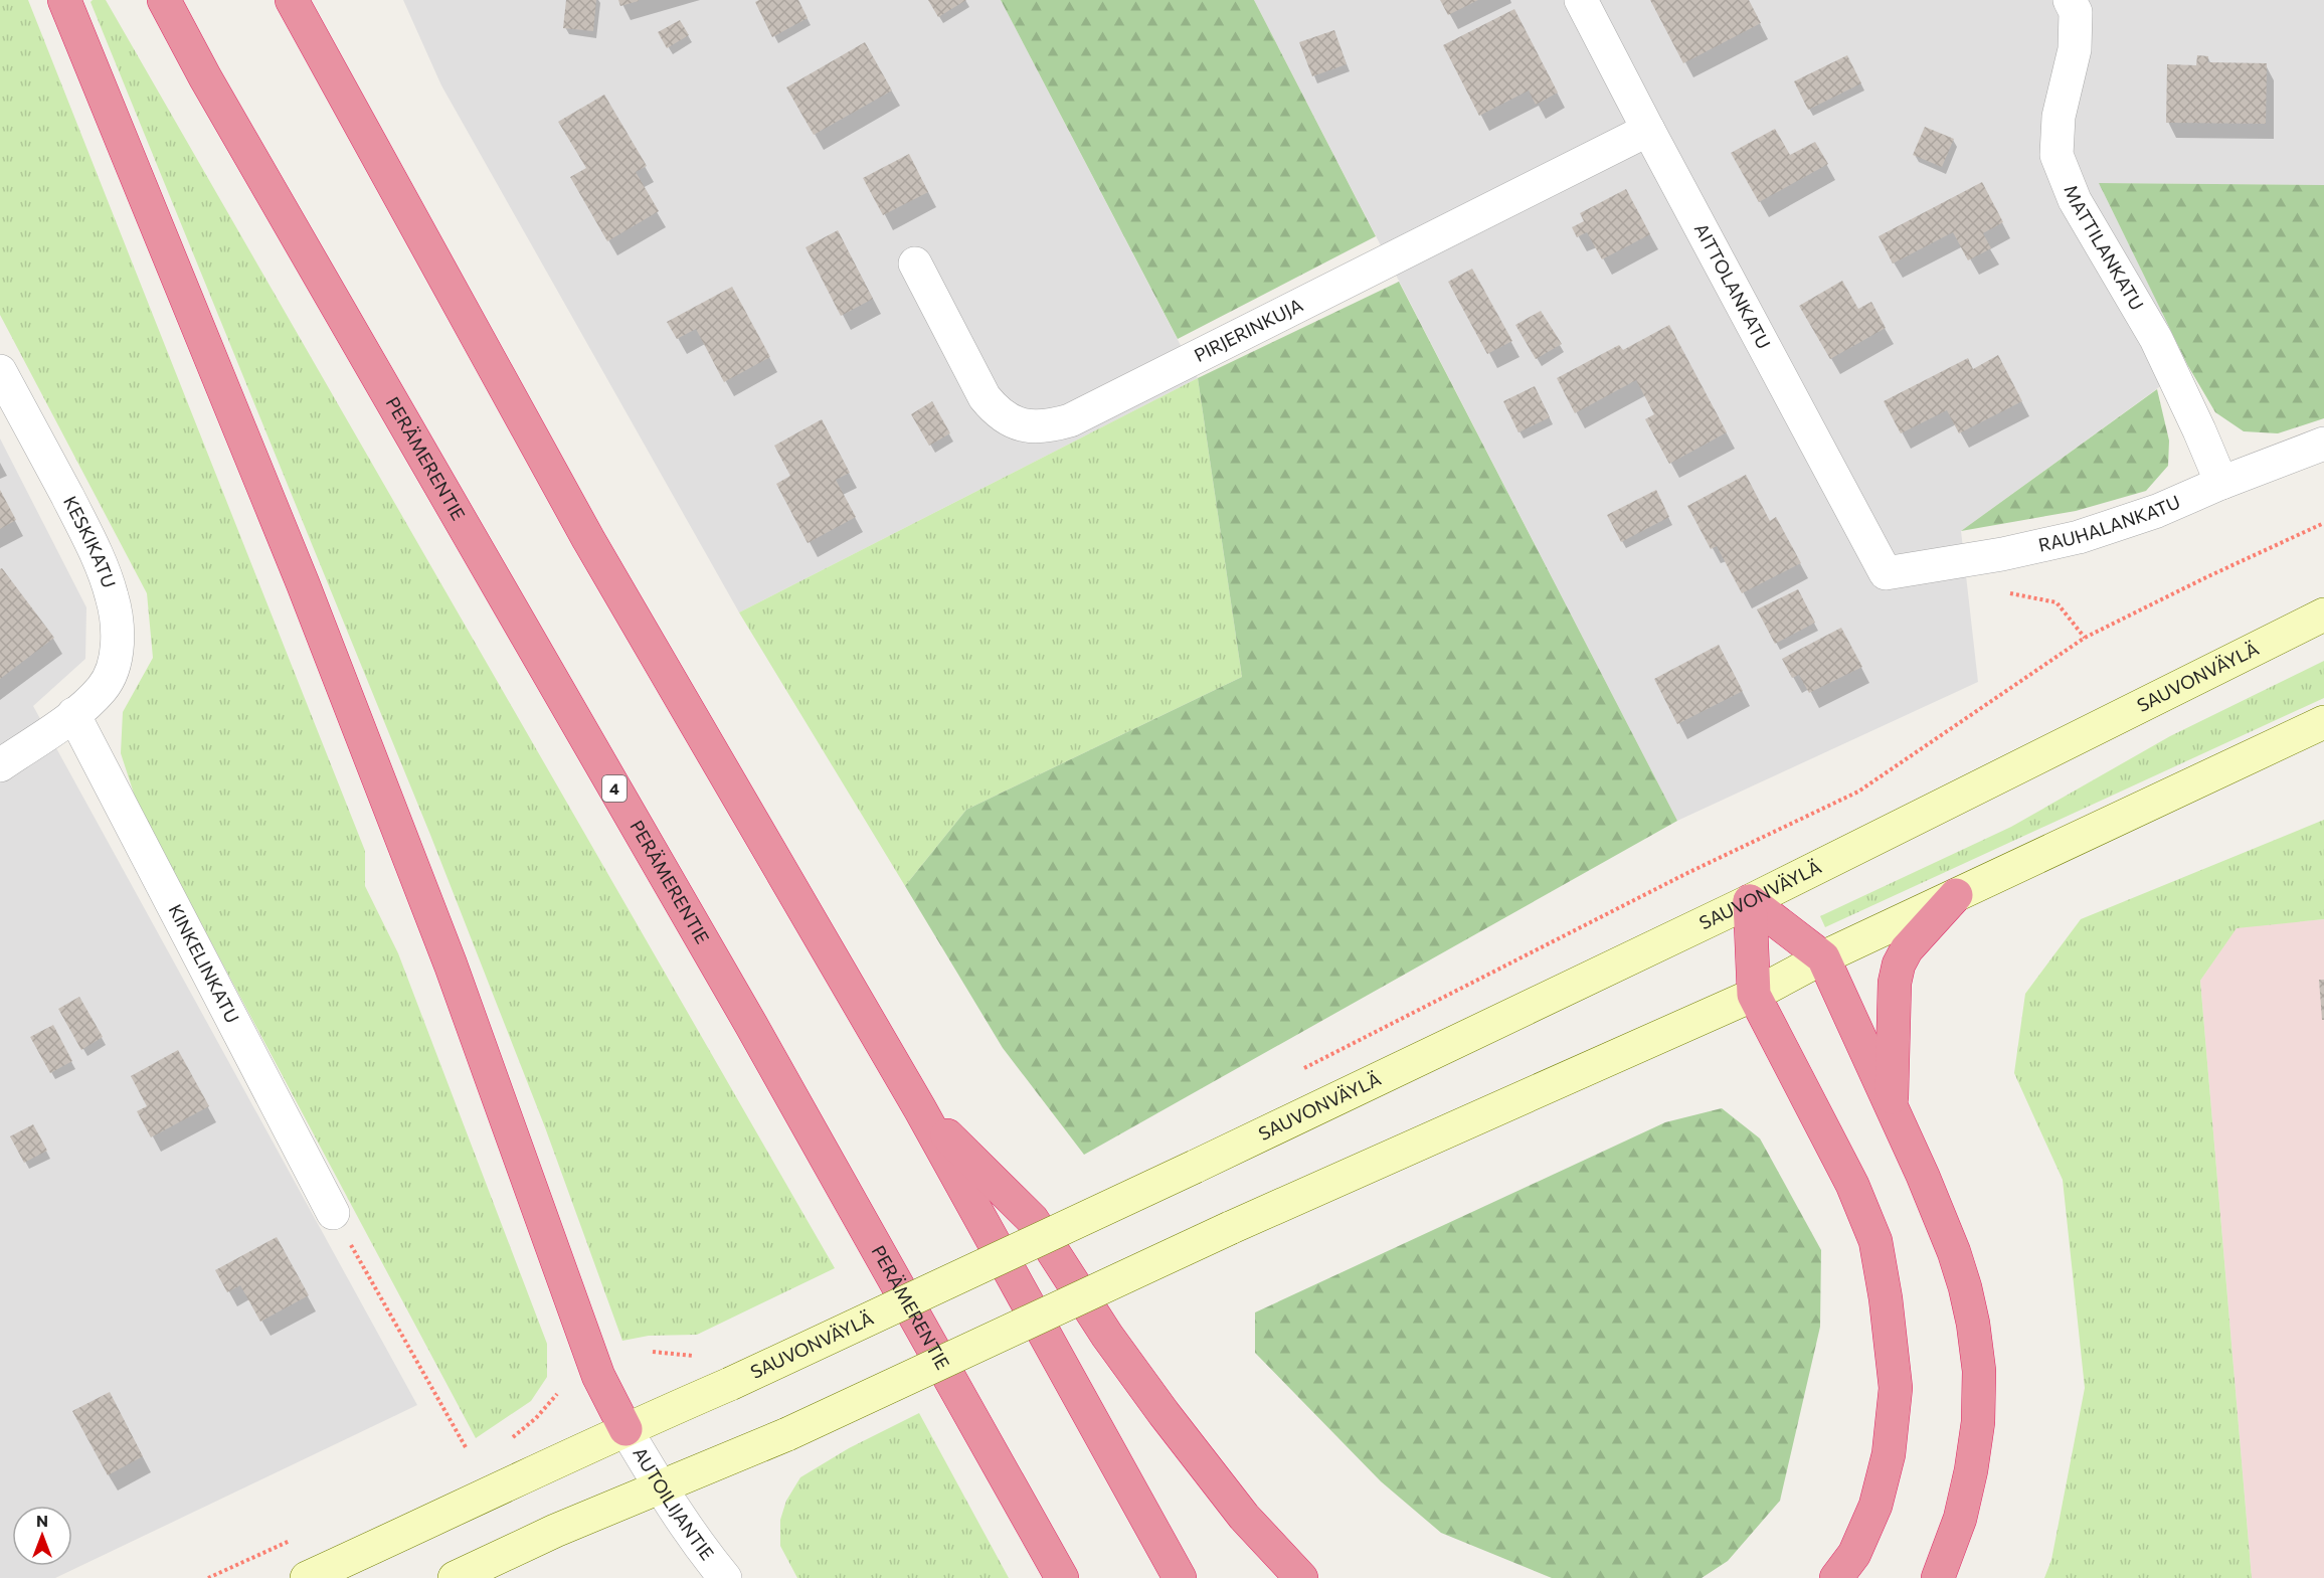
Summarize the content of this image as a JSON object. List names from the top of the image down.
{
  "streets": {
    "highway": ["PERÄMERENTIE", "4"],
    "main road": ["SAUVONVÄYLÄ"],
    "street": [
      "MATTILANKATU",
      "AITTOLANKATU",
      "PIRJERINKUJA",
      "RAUHALANKATU",
      "KESKIKATU",
      "KINKELINKATU",
      "AUTOILIJANTIE"
    ]
  },
  "crossings": [
    ["MATTILANKATU", "RAUHALANKATU"],
    ["AITTOLANKATU", "PIRJERINKUJA"],
    ["AITTOLANKATU", "RAUHALANKATU"],
    ["KESKIKATU", "KINKELINKATU"],
    ["SAUVONVÄYLÄ", "AUTOILIJANTIE"]
  ],
  "north": "top"
}
